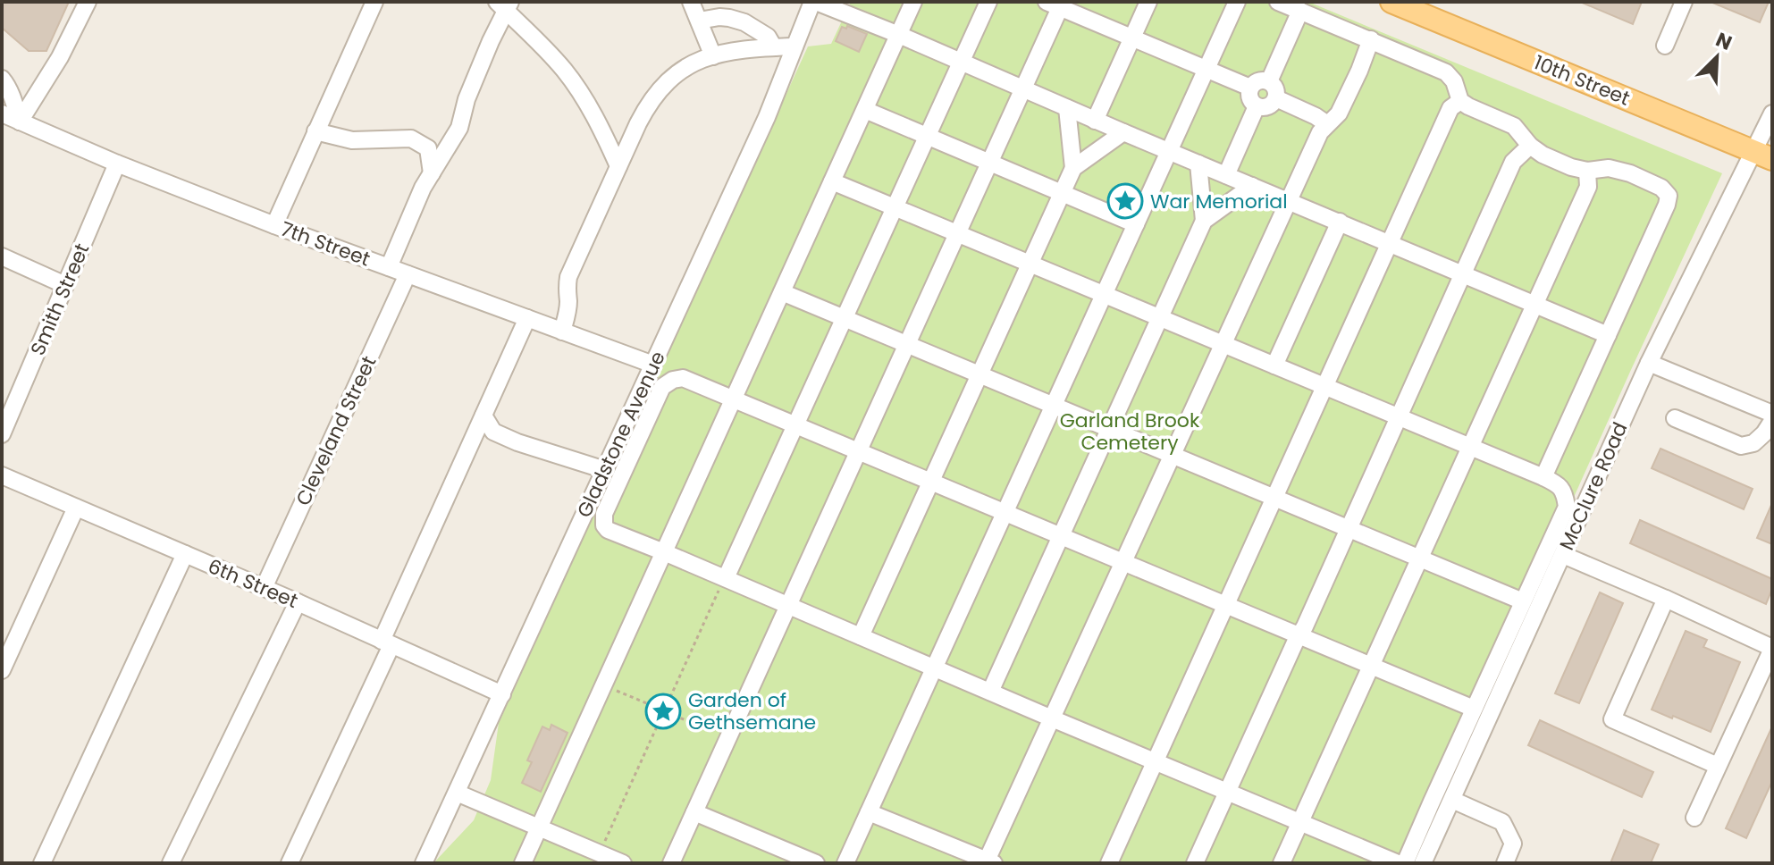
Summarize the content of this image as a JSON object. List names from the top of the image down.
{
  "streets": {
    "main road": ["10th Street"],
    "street": [
      "7th Street",
      "Smith Street",
      "Cleveland Street",
      "Gladstone Avenue",
      "McClure Road",
      "6th Street"
    ]
  },
  "crossings": [
    ["10th Street", "McClure Road"],
    ["7th Street", "Smith Street"],
    ["7th Street", "Cleveland Street"],
    ["7th Street", "Gladstone Avenue"],
    ["Cleveland Street", "6th Street"],
    ["Gladstone Avenue", "6th Street"]
  ],
  "parks": ["Garland Brook Cemetery"],
  "places": {
    "place": ["War Memorial", "Garden of Gethsemane"]
  },
  "north": "top right"
}
